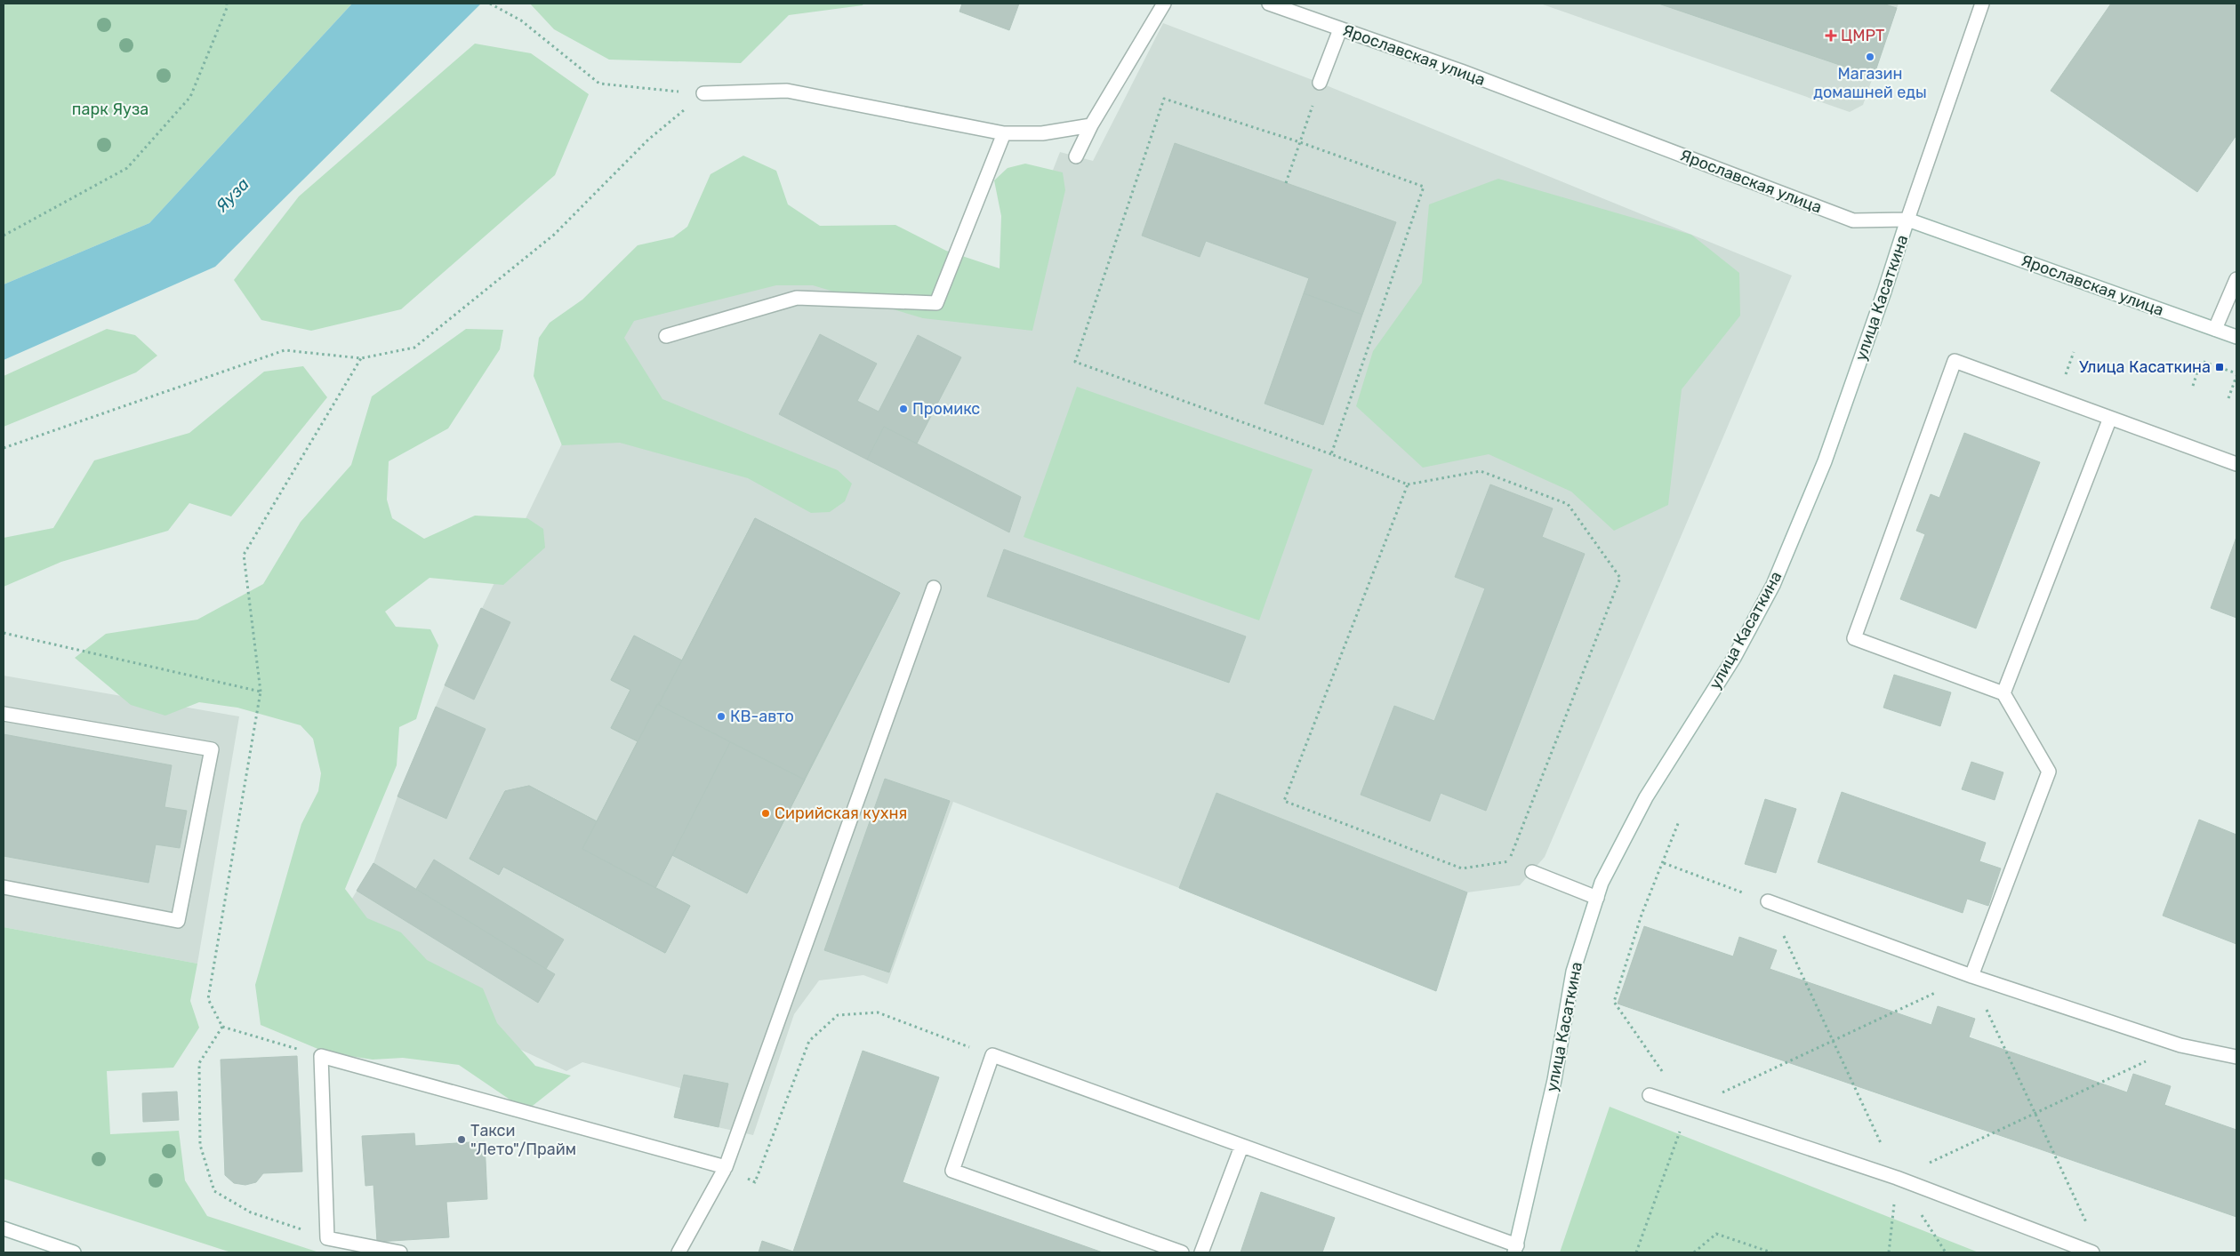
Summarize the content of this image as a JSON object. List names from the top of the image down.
{
  "streets": {
    "street": ["Ярославская улица", "улица Касаткина"]
  },
  "crossings": [
    ["Ярославская улица", "улица Касаткина"]
  ],
  "water": ["Яуза"],
  "parks": ["парк Яуза"],
  "places": {
    "health": ["ЦМРТ"],
    "other": [
      "Магазин домашней еды",
      "Промикс",
      "КВ-авто",
      "Сирийская кухня",
      "Такси \"Лето\"/Прайм"
    ],
    "transit": ["Улица Касаткина"]
  }
}
